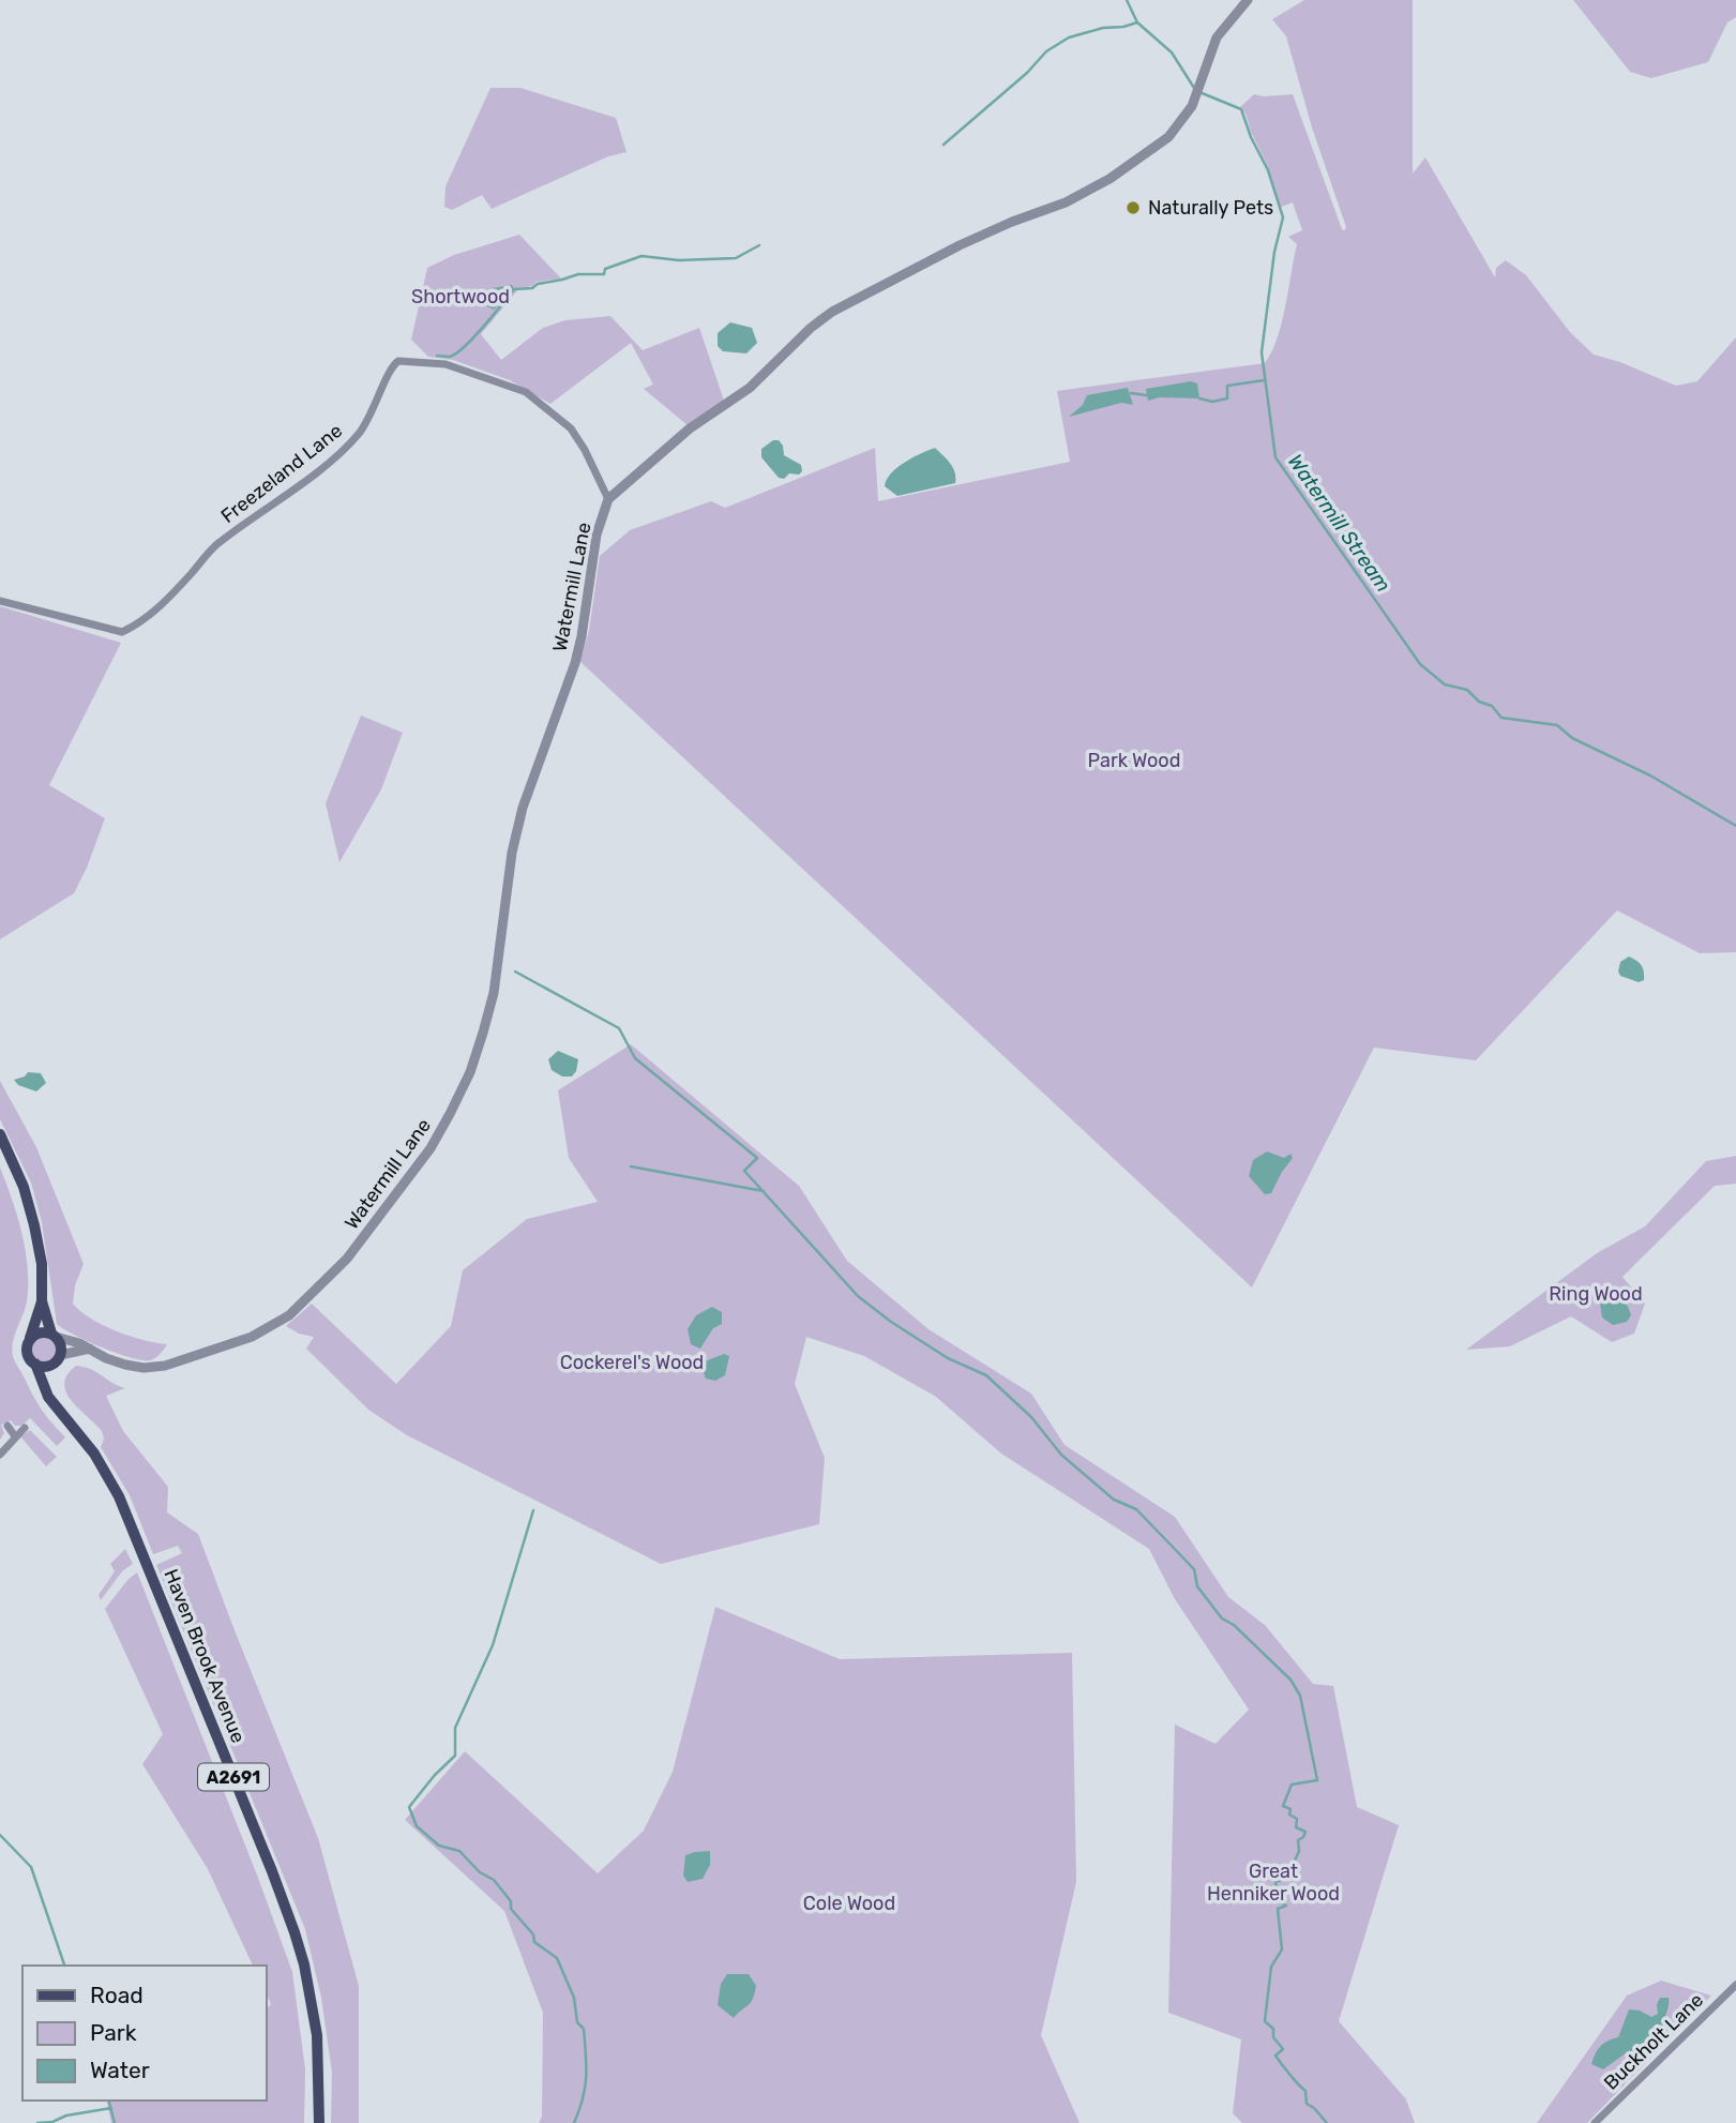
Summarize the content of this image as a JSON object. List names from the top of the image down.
{
  "streets": {
    "main road": ["Haven Brook Avenue", "A2691"],
    "street": ["Freezeland Lane", "Watermill Lane", "Buckholt Lane"]
  },
  "crossings": [
    ["Freezeland Lane", "Watermill Lane"],
    ["Watermill Lane", "Haven Brook Avenue"]
  ],
  "water": ["Watermill Stream"],
  "parks": [
    "Shortwood",
    "Park Wood",
    "Ring Wood",
    "Cockerel's Wood",
    "Great Henniker Wood",
    "Cole Wood"
  ],
  "places": ["Naturally Pets"],
  "legend": ["Road", "Park", "Water"]
}
